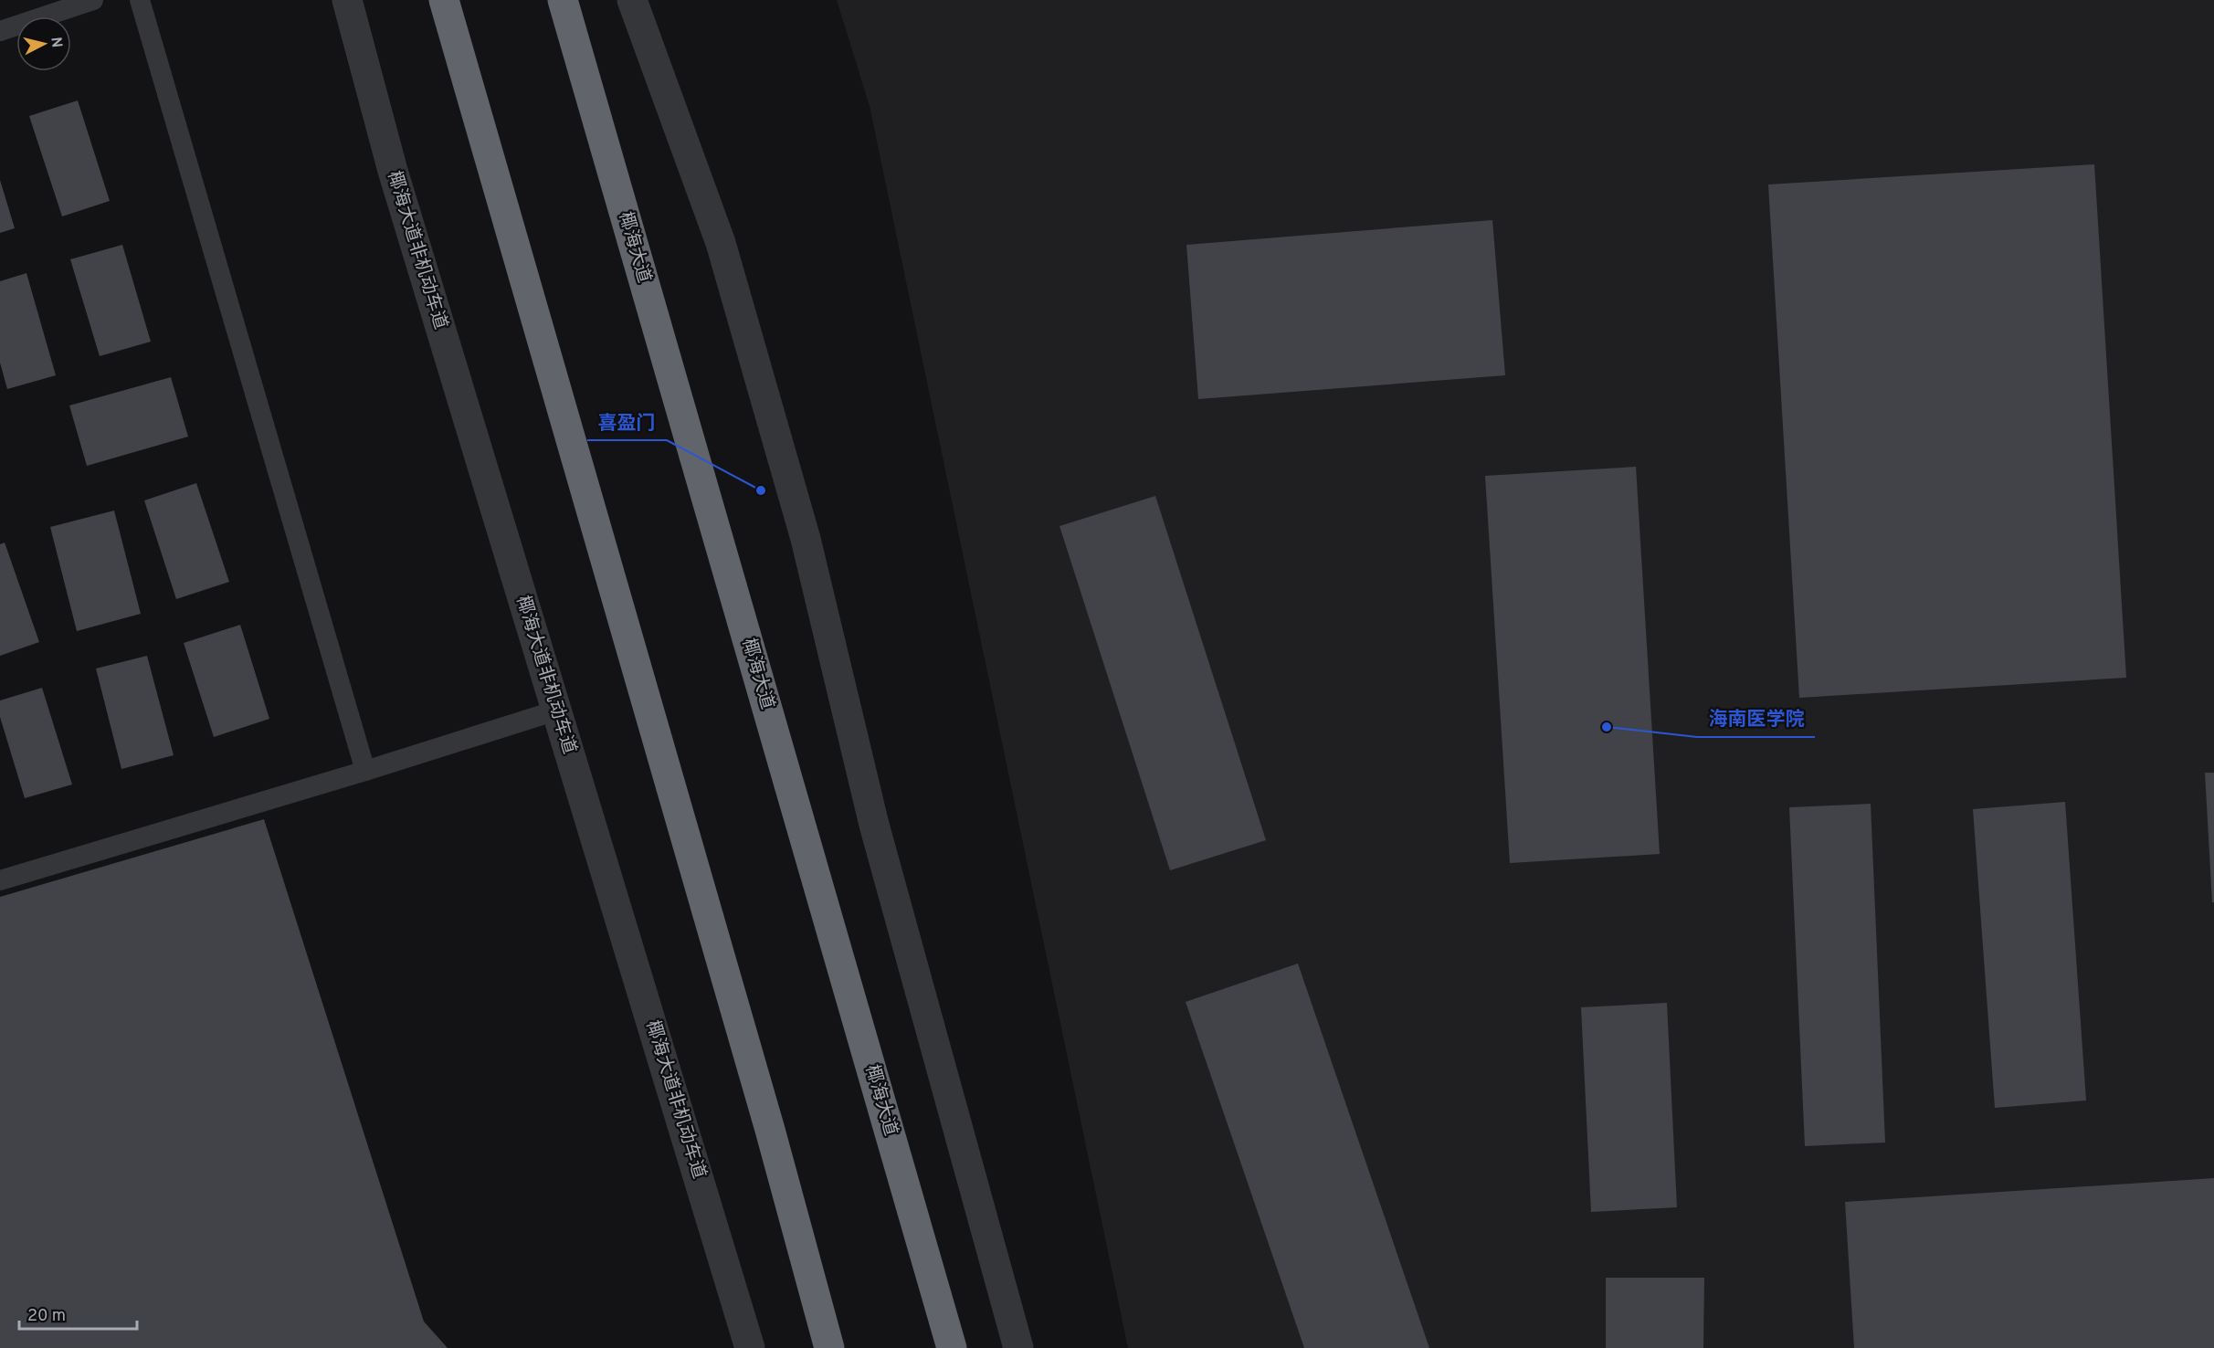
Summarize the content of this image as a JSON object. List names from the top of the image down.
{
  "streets": {
    "highway": ["椰海大道"],
    "street": ["椰海大道非机动车道"]
  },
  "places": ["喜盈门", "海南医学院"],
  "scale_bar": "20 m",
  "north": "right"
}
